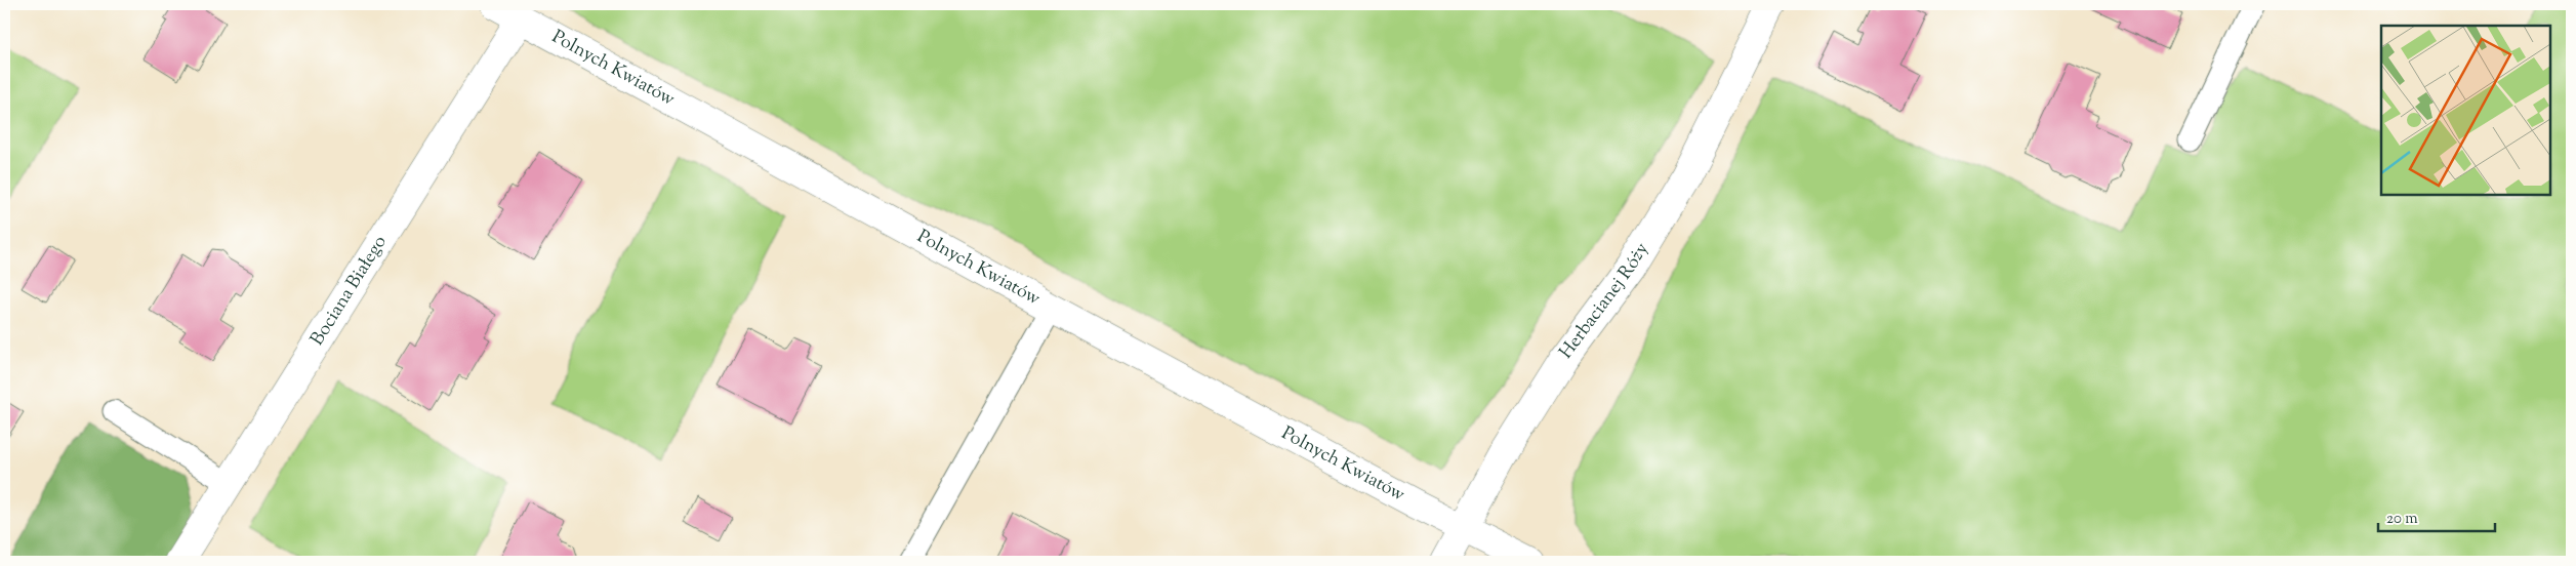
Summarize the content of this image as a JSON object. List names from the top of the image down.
{
  "streets": {
    "street": ["Polnych Kwiatów", "Bociana Białego", "Herbacianej Róży"]
  },
  "crossings": [
    ["Polnych Kwiatów", "Bociana Białego"],
    ["Polnych Kwiatów", "Herbacianej Róży"]
  ],
  "scale_bar": "20 m"
}
